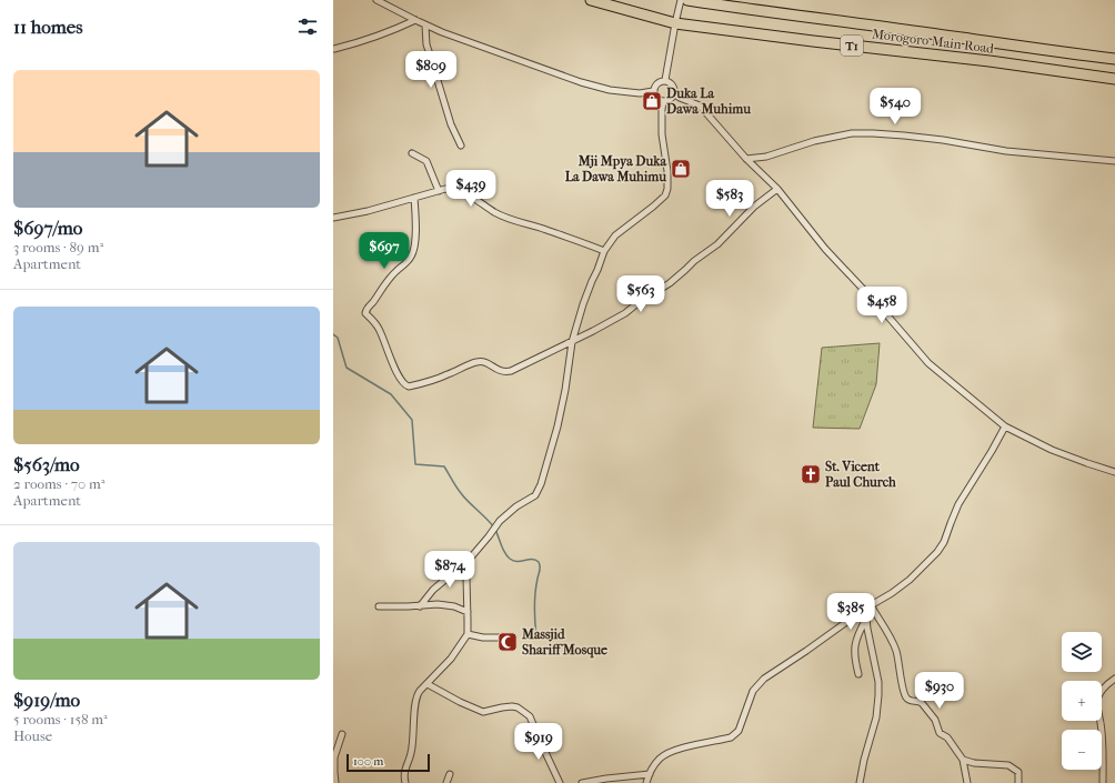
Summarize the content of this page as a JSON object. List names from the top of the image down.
{
  "streets": {
    "highway": ["Morogoro Main Road", "T1"]
  },
  "places": {
    "shop": ["Duka La Dawa Muhimu", "Mji Mpya Duka La Dawa Muhimu"],
    "church": ["St. Vicent Paul Church"],
    "mosque": ["Massjid Shariff Mosque"]
  },
  "scale_bar": "100 m",
  "page": {
    "heading": "11 homes",
    "price": [
      "$809",
      "$540",
      "$439",
      "$583",
      "$697",
      "$563",
      "$458",
      "$874",
      "$385",
      "$930",
      "$919"
    ],
    "list": [
      {
        "name": "$697/mo",
        "note": "3 rooms · 89 m² · Apartment"
      },
      {
        "name": "$563/mo",
        "note": "2 rooms · 70 m² · Apartment"
      },
      {
        "name": "$919/mo",
        "note": "5 rooms · 158 m² · House"
      }
    ],
    "map_buttons": ["+", "−"],
    "scale": "100 m"
  }
}
